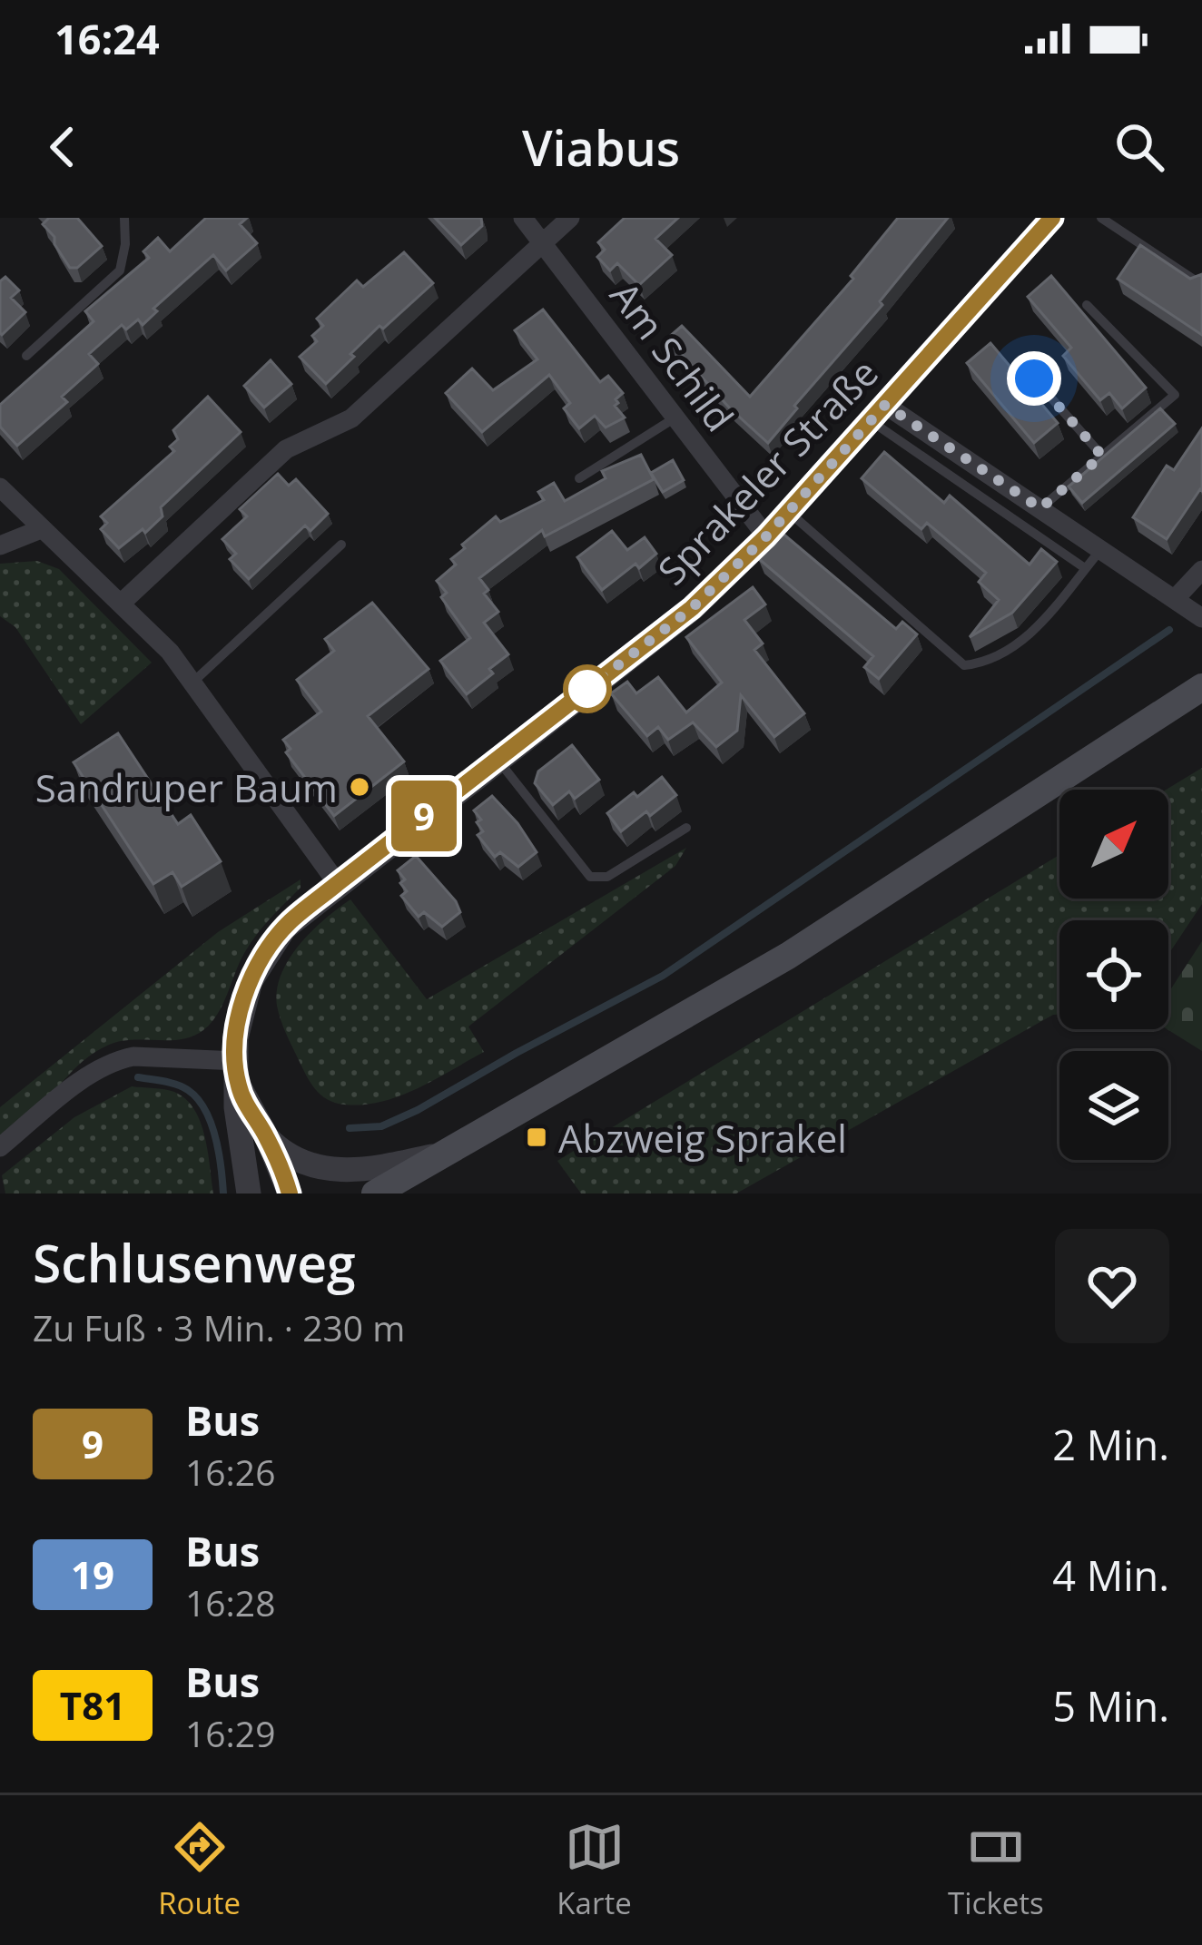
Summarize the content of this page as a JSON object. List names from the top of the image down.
{
  "streets": {
    "street": ["Am Schild", "Sprakeler Straße"]
  },
  "crossings": [
    ["Am Schild", "Sprakeler Straße"]
  ],
  "places": {
    "other": ["Sandruper Baum"],
    "transit": ["Abzweig Sprakel"]
  },
  "lines": ["bus line 9"],
  "north": "top right",
  "page": {
    "status": "16:24",
    "header": "Viabus",
    "on_map": "9",
    "heading": ["Schlusenweg", "Zu Fuß · 3 Min. · 230 m"],
    "list": [
      {
        "mark": "9",
        "name": "Bus",
        "note": "16:26",
        "value": "2 Min."
      },
      {
        "mark": "19",
        "name": "Bus",
        "note": "16:28",
        "value": "4 Min."
      },
      {
        "mark": "T81",
        "name": "Bus",
        "note": "16:29",
        "value": "5 Min."
      }
    ],
    "tabs": ["Route", "Karte", "Tickets"]
  }
}
